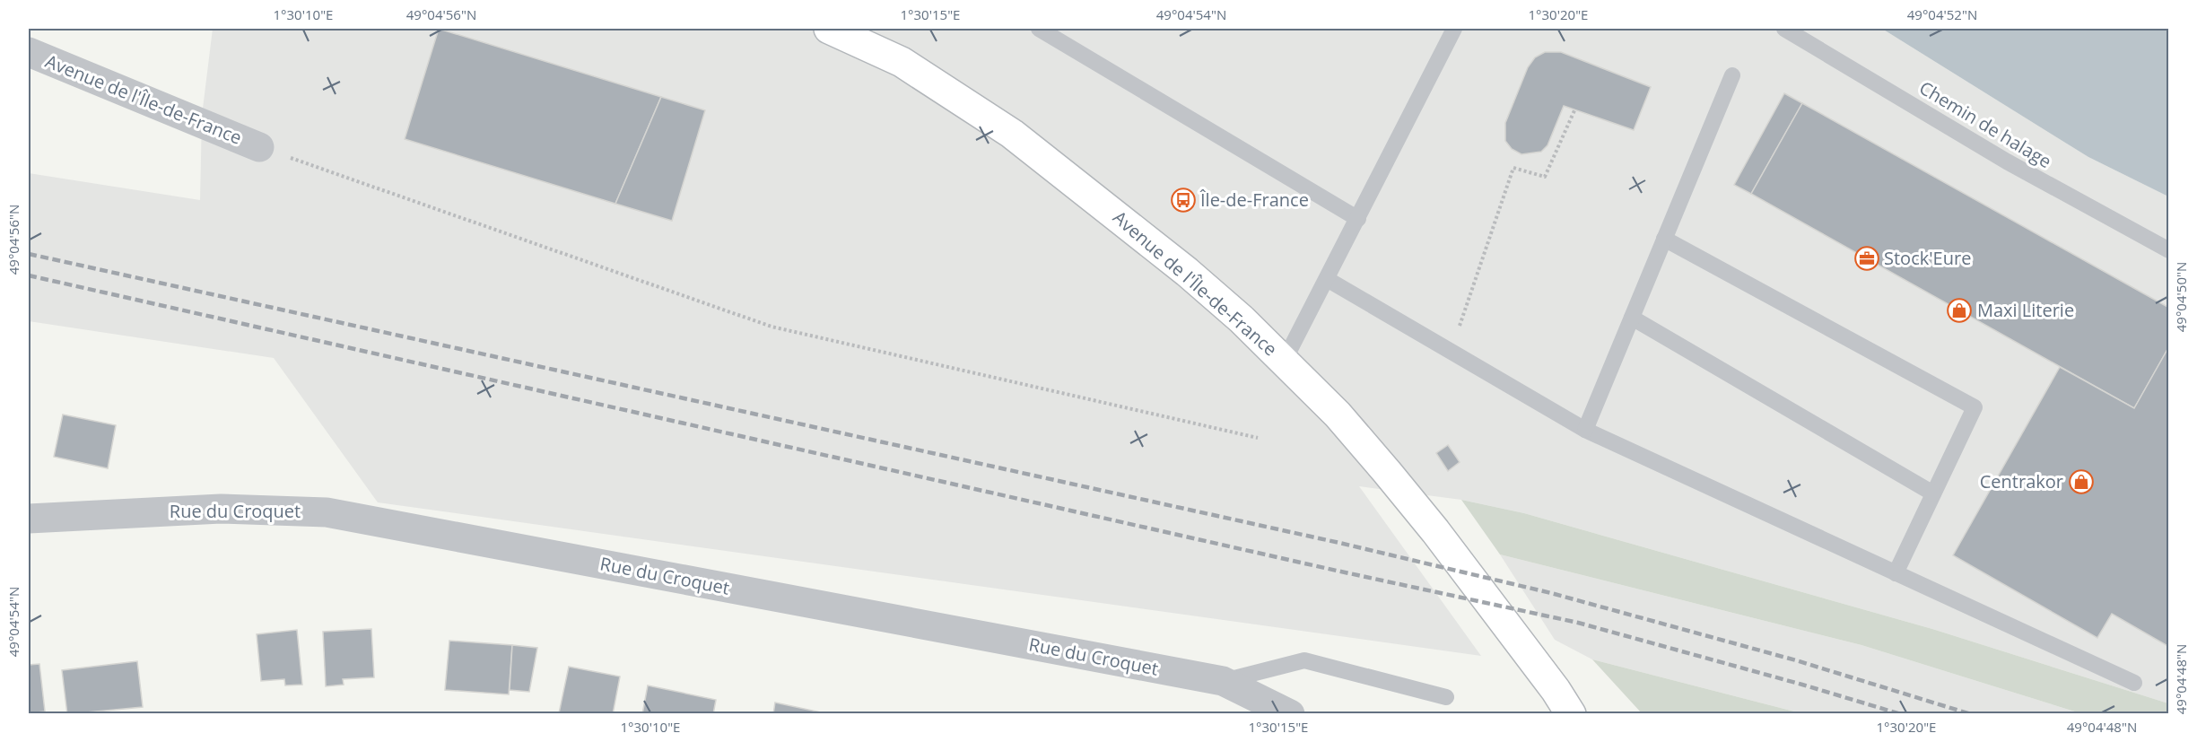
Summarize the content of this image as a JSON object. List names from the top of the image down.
{
  "streets": {
    "main road": ["Avenue de l'Île-de-France"],
    "street": ["Rue du Croquet"],
    "lane": ["Chemin de halage"]
  },
  "places": {
    "bus stop": ["Île-de-France"],
    "office": ["Stock'Eure"],
    "shop": ["Maxi Literie", "Centrakor"]
  },
  "coordinates": [
    "1°30'10\"E",
    "49°04'56\"N",
    "1°30'15\"E",
    "49°04'54\"N",
    "1°30'20\"E",
    "49°04'52\"N",
    "49°04'50\"N",
    "49°04'48\"N"
  ]
}
